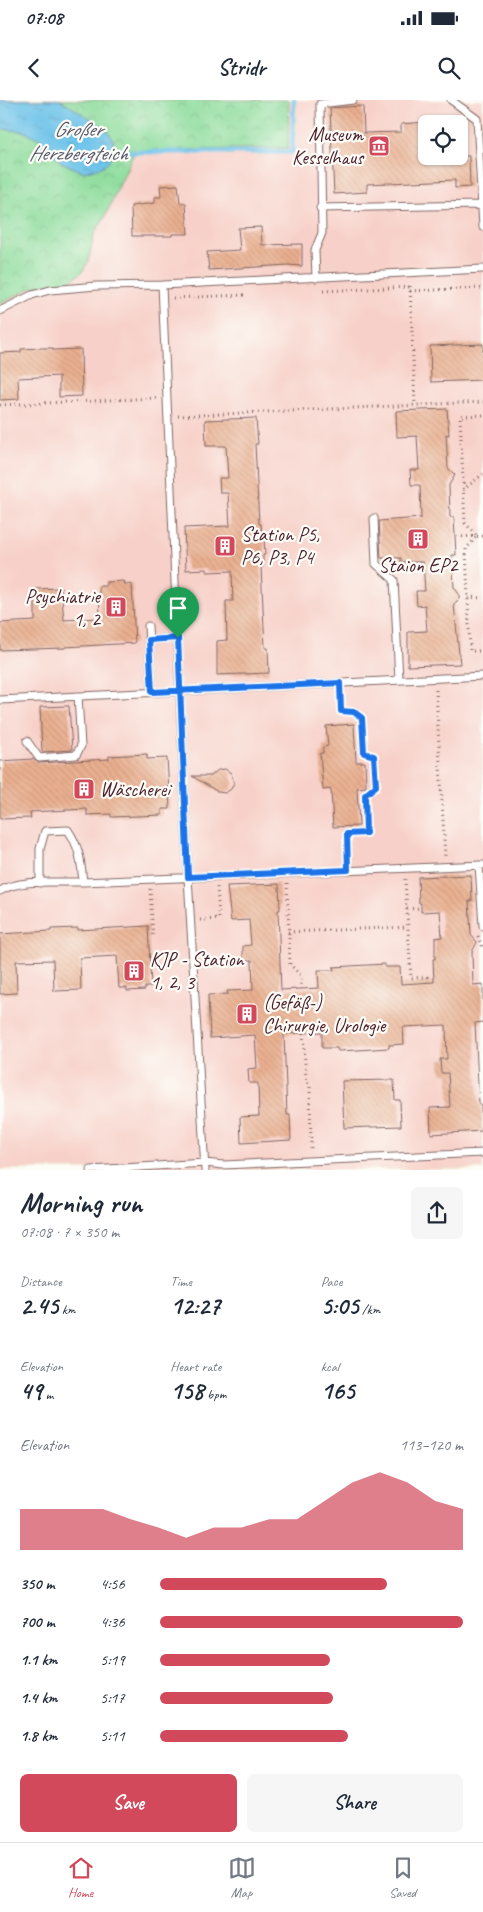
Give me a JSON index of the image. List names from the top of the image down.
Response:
{
  "water": ["Großer Herzbergteich"],
  "places": {
    "museum": ["Museum Kesselhaus"],
    "building": [
      "Staion EP2",
      "Station P5, P6, P3, P4",
      "Psychiatrie 1, 2",
      "Wäscherei",
      "KJP - Station 1, 2, 3",
      "(Gefäß-) Chirurgie, Urologie"
    ]
  },
  "page": {
    "status": "07:08",
    "header": "Stridr",
    "heading": ["Morning run", "07:08 · 7 × 350 m"],
    "stats": [
      ["Distance", "2.45 km"],
      ["Time", "12:27"],
      ["Pace", "5:05 /km"],
      ["Elevation", "49 m"],
      ["Heart rate", "158 bpm"],
      ["kcal", "165"]
    ],
    "chart": ["Elevation", "113–120 m"],
    "list": [
      {
        "name": "350 m",
        "note": "4:56"
      },
      {
        "name": "700 m",
        "note": "4:36"
      },
      {
        "name": "1.1 km",
        "note": "5:19"
      },
      {
        "name": "1.4 km",
        "note": "5:17"
      },
      {
        "name": "1.8 km",
        "note": "5:11"
      }
    ],
    "buttons": ["Save", "Share"],
    "tabs": ["Home", "Map", "Saved"]
  }
}
